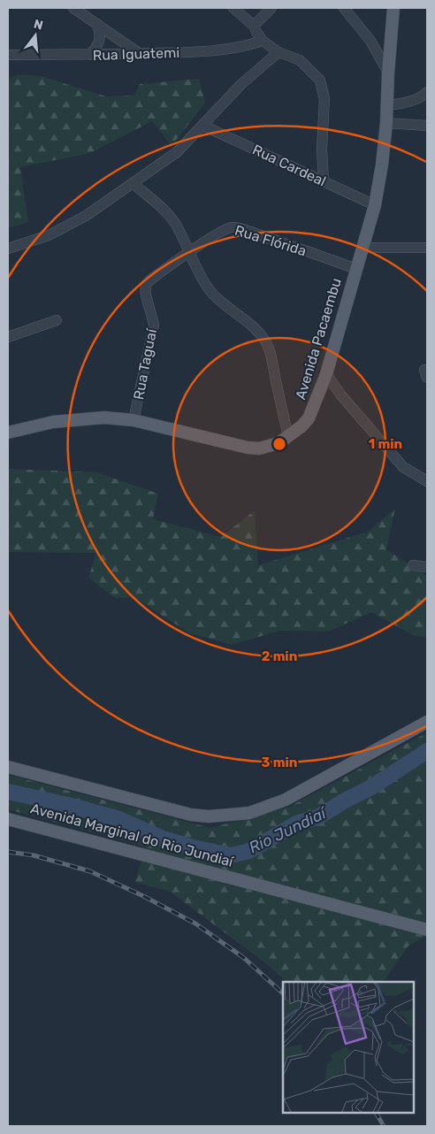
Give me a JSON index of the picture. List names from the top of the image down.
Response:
{
  "streets": {
    "main road": ["Avenida Pacaembu", "Avenida Marginal do Rio Jundiaí"],
    "street": [
      "Rua Iguatemi",
      "Rua Cardeal",
      "Rua Flórida",
      "Rua Taguaí"
    ]
  },
  "crossings": [
    ["Rua Cardeal", "Avenida Pacaembu"],
    ["Rua Flórida", "Avenida Pacaembu"],
    ["Rua Flórida", "Rua Taguaí"],
    ["Avenida Pacaembu", "Rua Taguaí"]
  ],
  "water": ["Rio Jundiaí"],
  "north": "top",
  "rings": ["1 min", "2 min", "3 min"]
}
